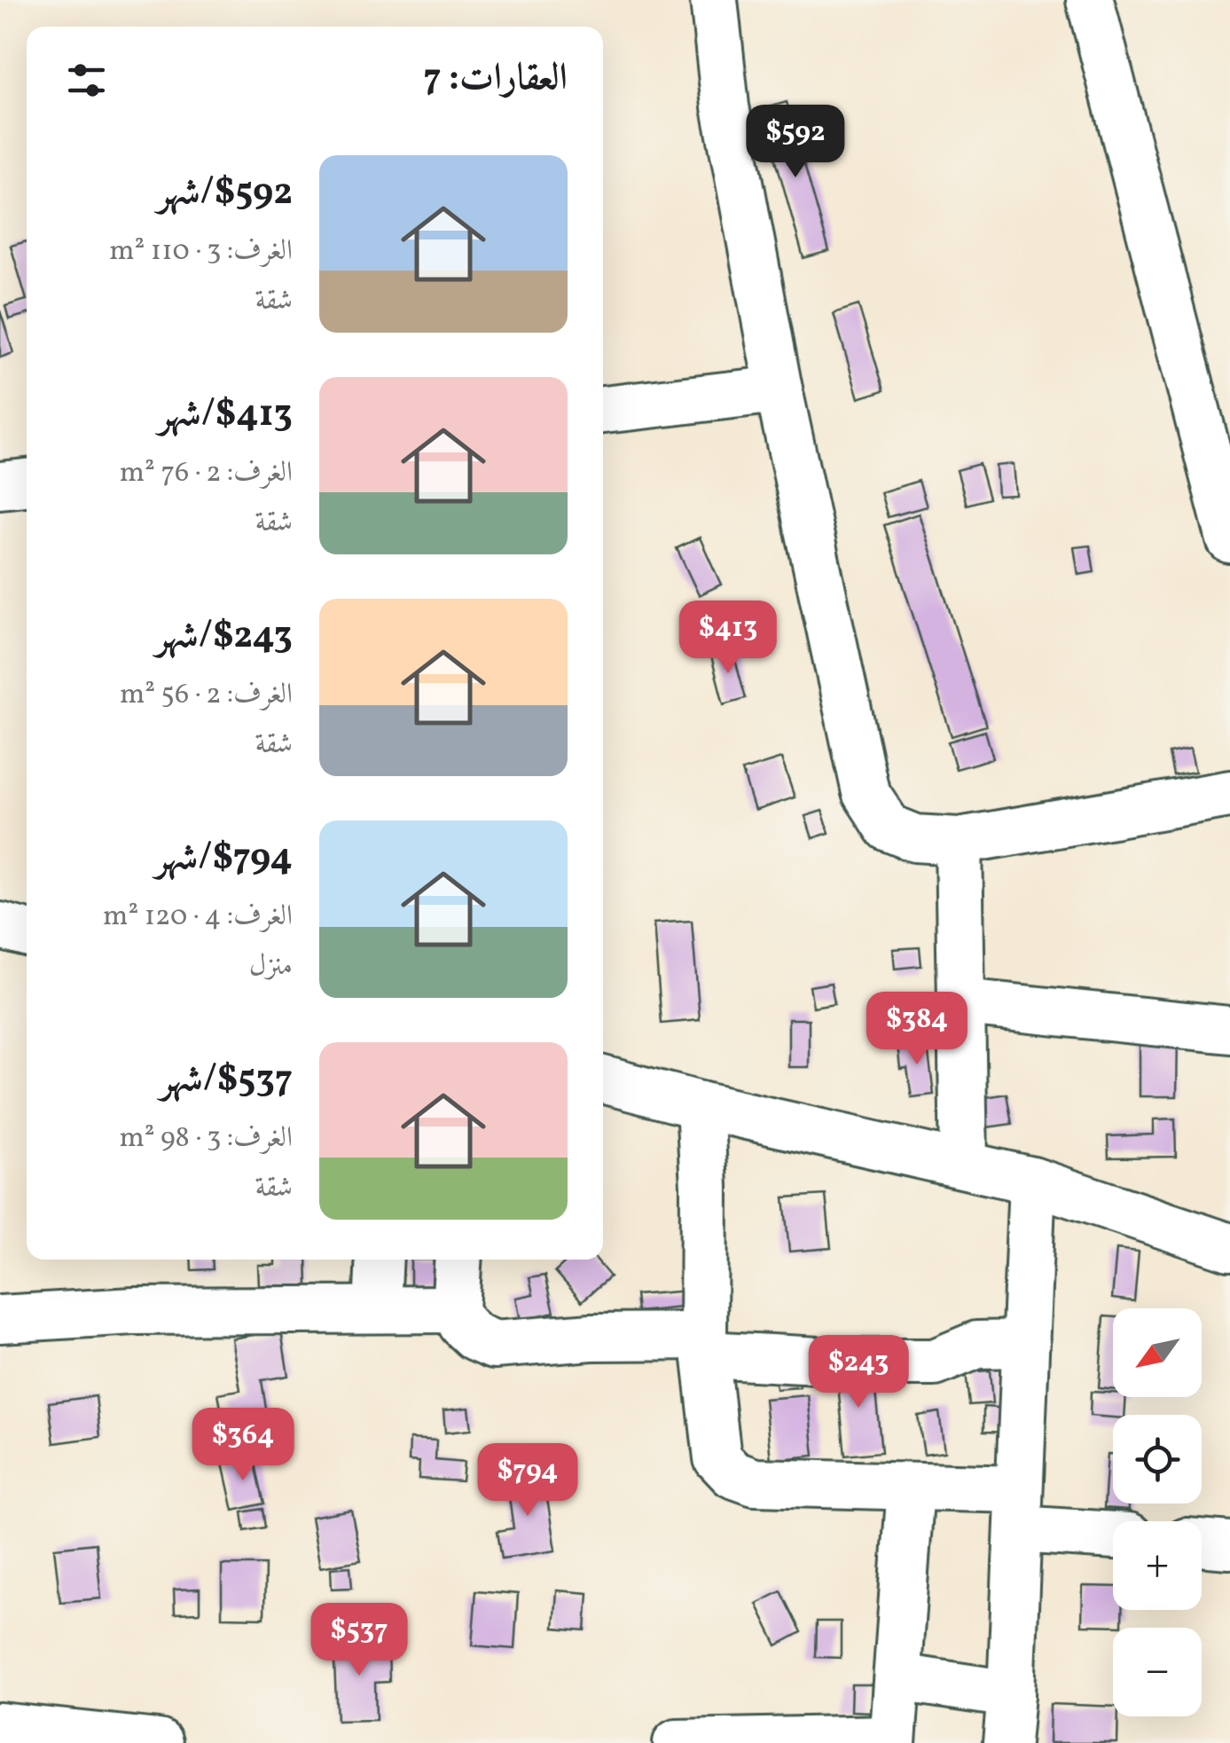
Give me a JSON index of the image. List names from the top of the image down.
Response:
{
  "north": "bottom left",
  "page": {
    "heading": "العقارات: 7",
    "price": [
      "$592",
      "$413",
      "$384",
      "$243",
      "$364",
      "$794",
      "$537"
    ],
    "list": [
      {
        "name": "$592/شهر",
        "note": "الغرف: 3 · 110 m² · شقة"
      },
      {
        "name": "$413/شهر",
        "note": "الغرف: 2 · 76 m² · شقة"
      },
      {
        "name": "$243/شهر",
        "note": "الغرف: 2 · 56 m² · شقة"
      },
      {
        "name": "$794/شهر",
        "note": "الغرف: 4 · 120 m² · منزل"
      },
      {
        "name": "$537/شهر",
        "note": "الغرف: 3 · 98 m² · شقة"
      }
    ],
    "map_buttons": ["+", "−"]
  }
}
